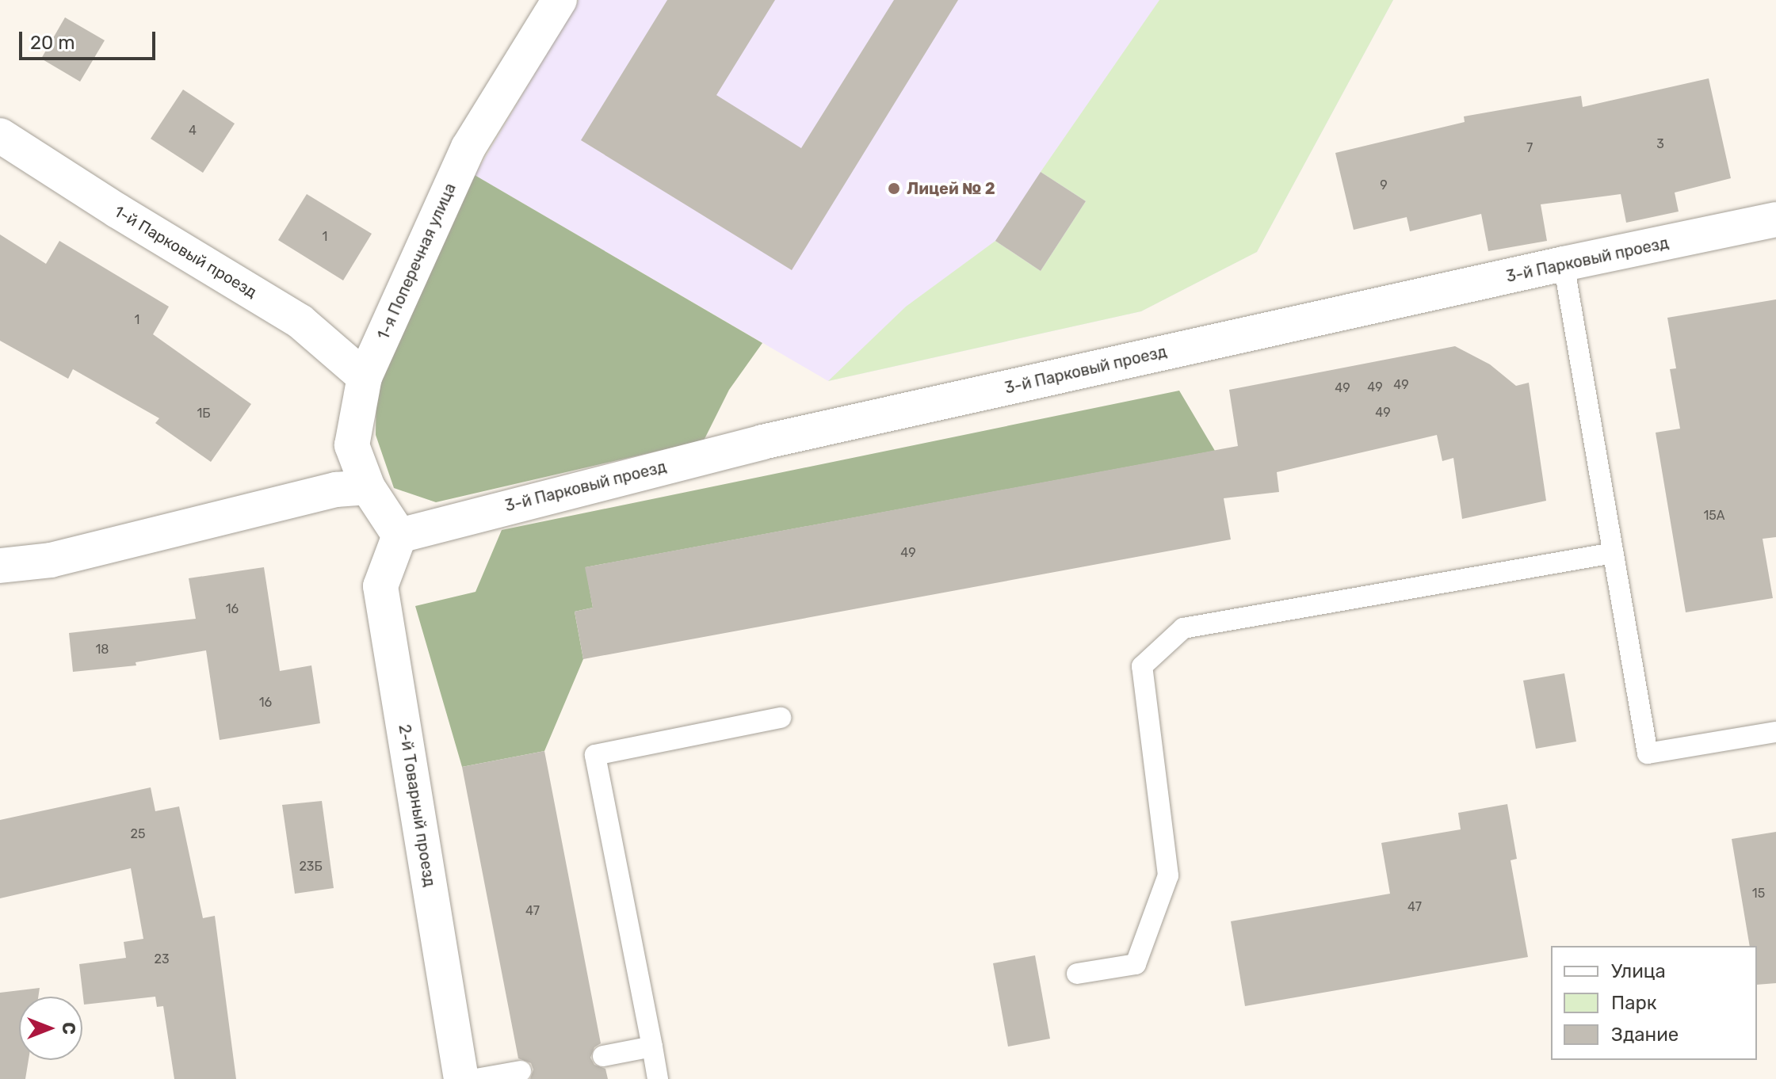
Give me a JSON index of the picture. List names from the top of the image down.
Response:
{
  "streets": {
    "street": [
      "1-й Парковый проезд",
      "3-й Парковый проезд",
      "1-я Поперечная улица",
      "2-й Товарный проезд"
    ]
  },
  "crossings": [
    ["1-й Парковый проезд", "1-я Поперечная улица"],
    ["3-й Парковый проезд", "1-я Поперечная улица"],
    ["3-й Парковый проезд", "2-й Товарный проезд"],
    ["1-я Поперечная улица", "2-й Товарный проезд"]
  ],
  "places": ["Лицей № 2"],
  "house_numbers": [
    "4",
    "3",
    "7",
    "9",
    "1",
    "1",
    "49",
    "49",
    "49",
    "49",
    "1Б",
    "15А",
    "49",
    "16",
    "18",
    "16",
    "25",
    "23Б",
    "15",
    "47",
    "47",
    "23"
  ],
  "legend": ["Улица", "Парк", "Здание"],
  "scale_bar": "20 m",
  "north": "right"
}
